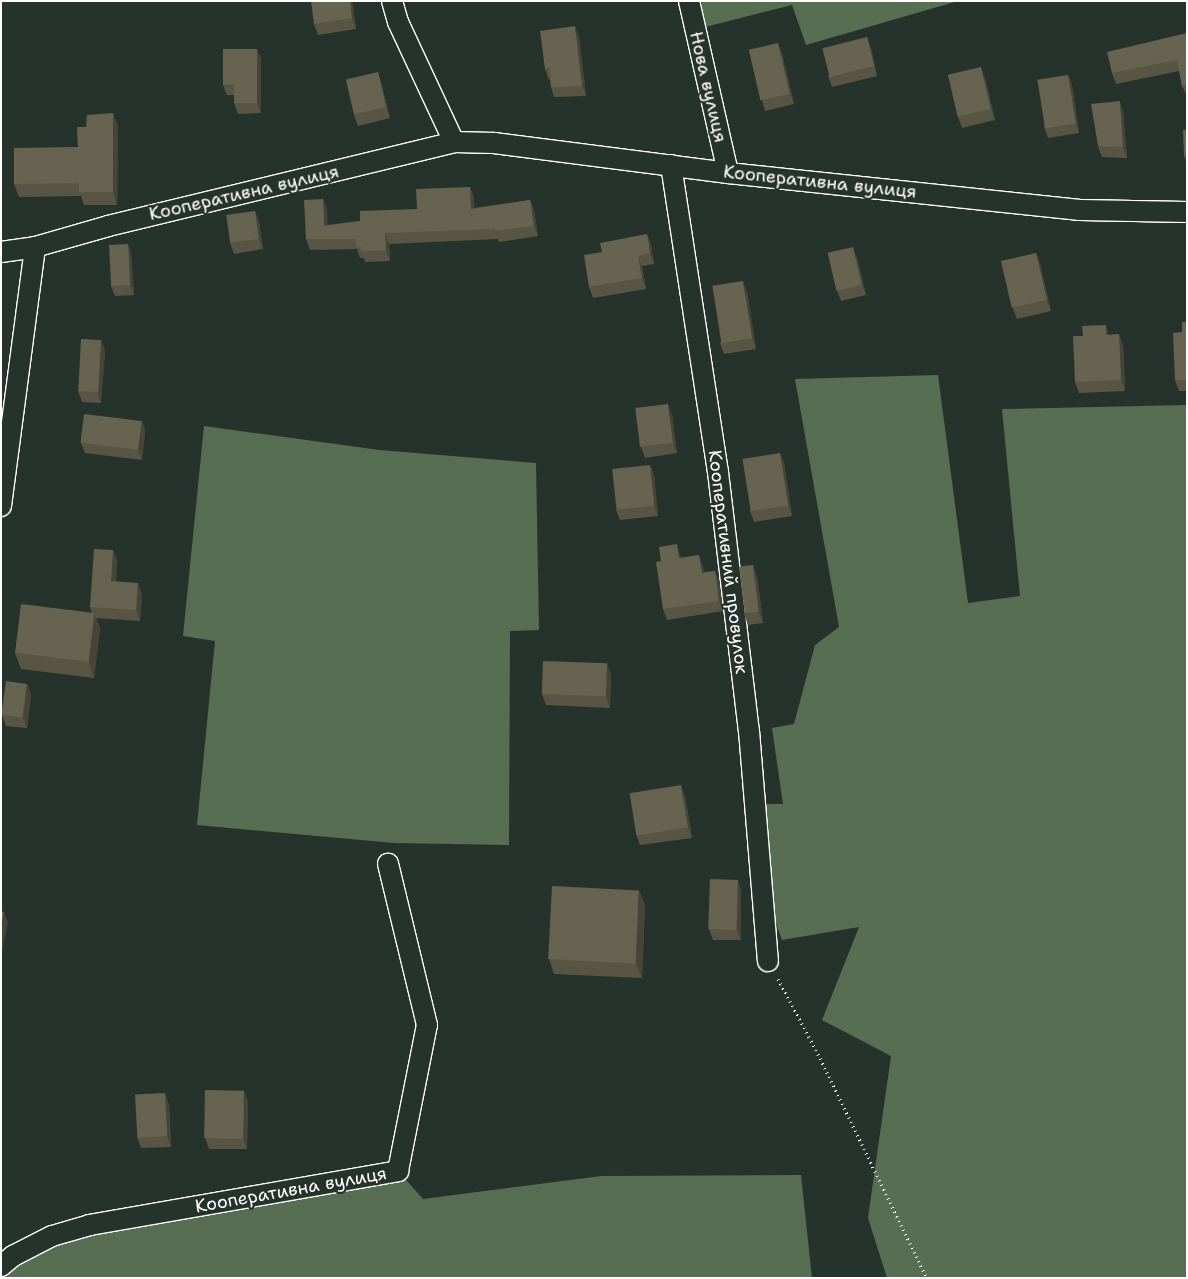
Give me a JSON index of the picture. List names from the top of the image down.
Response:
{
  "streets": {
    "street": ["Нова вулиця", "Кооперативна вулиця", "Кооперативний провулок"]
  },
  "crossings": [
    ["Нова вулиця", "Кооперативна вулиця"],
    ["Кооперативна вулиця", "Кооперативний провулок"]
  ]
}
